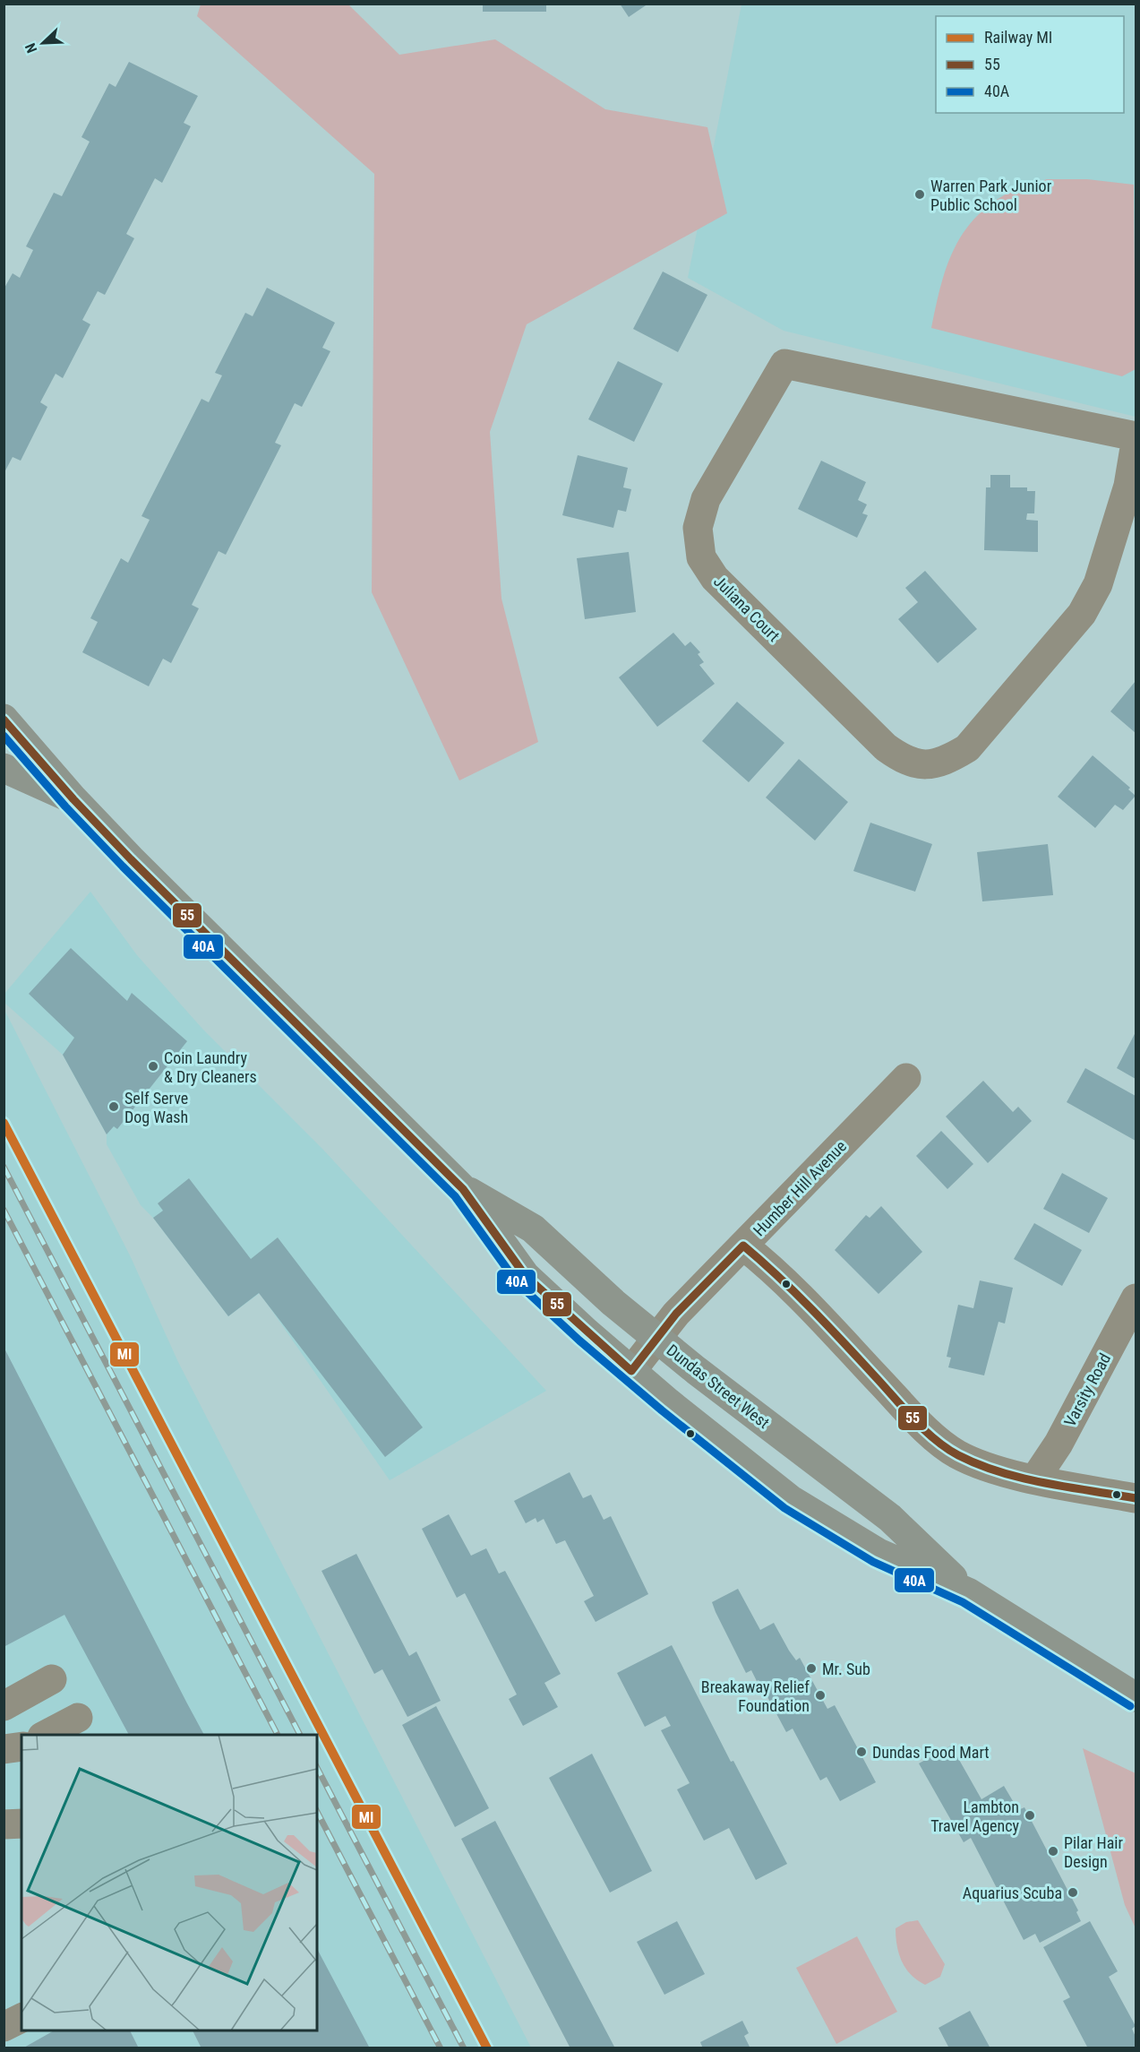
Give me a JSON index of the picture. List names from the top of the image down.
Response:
{
  "streets": {
    "main road": ["Dundas Street West"],
    "street": ["Juliana Court", "Humber Hill Avenue", "Varsity Road"]
  },
  "crossings": [
    ["Humber Hill Avenue", "Dundas Street West"]
  ],
  "places": [
    "Warren Park Junior Public School",
    "Coin Laundry & Dry Cleaners",
    "Self Serve Dog Wash",
    "Mr. Sub",
    "Breakaway Relief Foundation",
    "Dundas Food Mart",
    "Lambton Travel Agency",
    "Pilar Hair Design",
    "Aquarius Scuba"
  ],
  "lines": ["transit line 55", "transit line 40A", "rail line MI"],
  "legend": ["Railway MI", "55", "40A"],
  "north": "bottom left"
}
